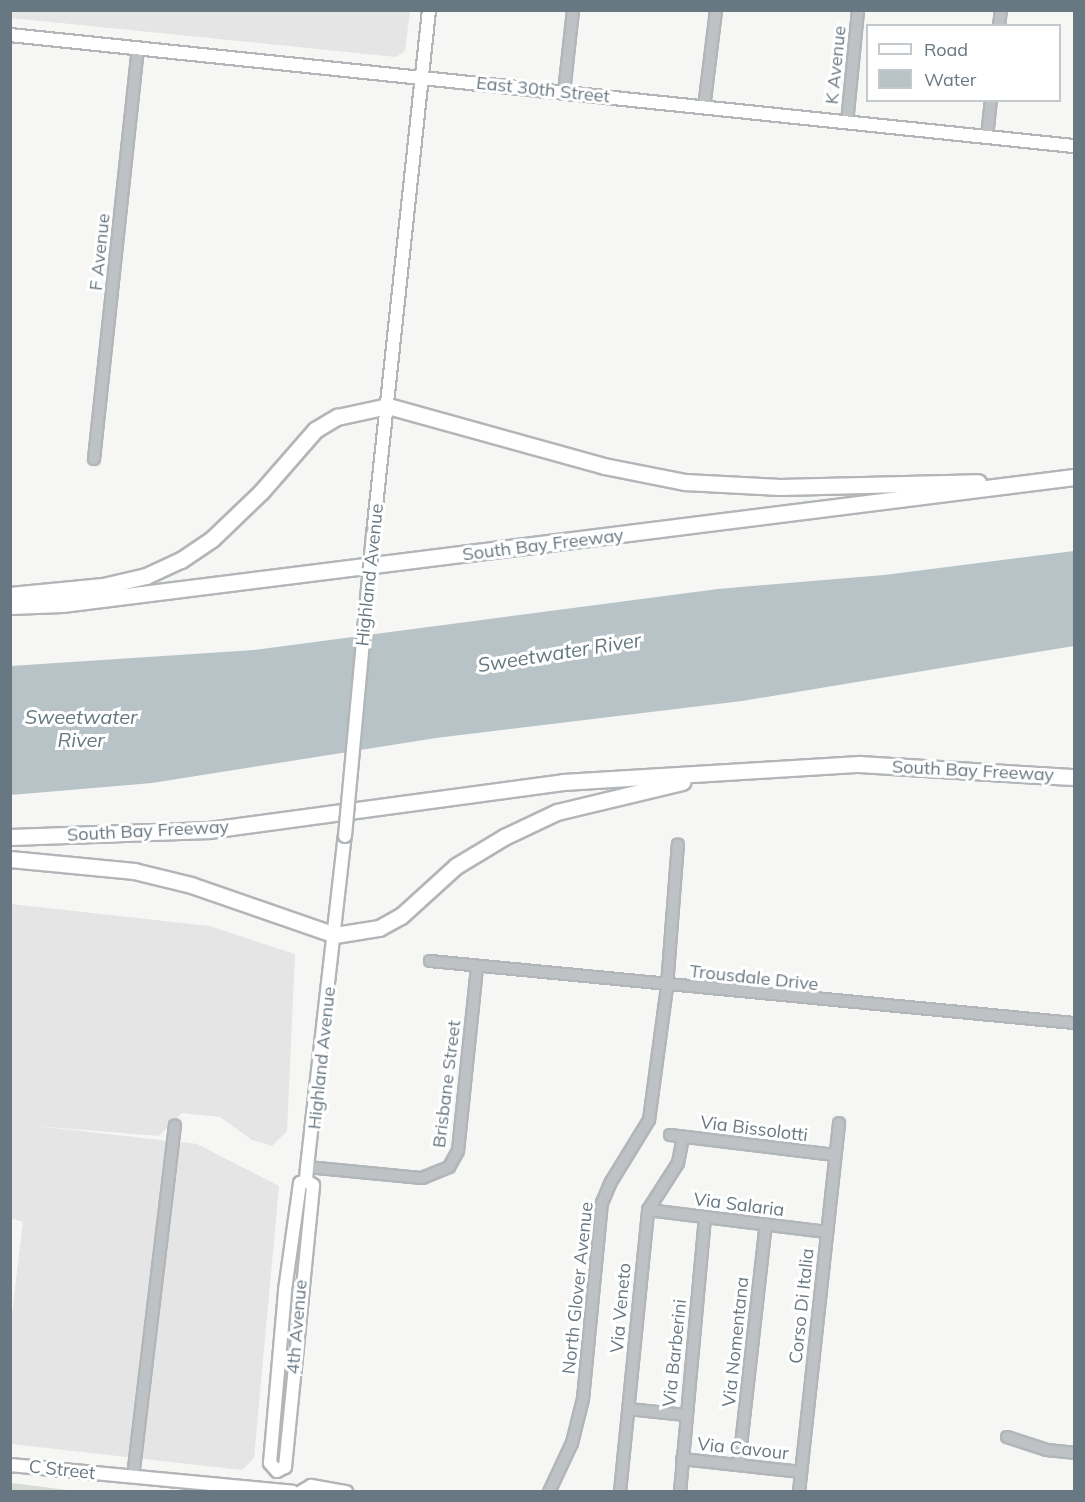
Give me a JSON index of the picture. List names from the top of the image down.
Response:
{
  "streets": {
    "highway": ["South Bay Freeway"],
    "main road": [
      "East 30th Street",
      "Highland Avenue",
      "4th Avenue",
      "C Street"
    ],
    "street": [
      "K Avenue",
      "F Avenue",
      "Trousdale Drive",
      "Brisbane Street",
      "Via Bissolotti",
      "Via Salaria",
      "North Glover Avenue",
      "Corso Di Italia",
      "Via Veneto",
      "Via Nomentana",
      "Via Barberini",
      "Via Cavour"
    ]
  },
  "crossings": [
    ["K Avenue", "East 30th Street"],
    ["East 30th Street", "F Avenue"],
    ["East 30th Street", "Highland Avenue"],
    ["Highland Avenue", "4th Avenue"],
    ["Trousdale Drive", "Brisbane Street"],
    ["Trousdale Drive", "North Glover Avenue"],
    ["Brisbane Street", "4th Avenue"],
    ["Via Bissolotti", "Corso Di Italia"],
    ["Via Bissolotti", "Via Veneto"],
    ["Via Salaria", "Corso Di Italia"],
    ["Via Salaria", "Via Veneto"],
    ["Via Salaria", "Via Nomentana"],
    ["Via Salaria", "Via Barberini"],
    ["Corso Di Italia", "Via Cavour"],
    ["4th Avenue", "C Street"],
    ["Via Nomentana", "Via Cavour"],
    ["Via Barberini", "Via Cavour"]
  ],
  "water": ["Sweetwater River"],
  "legend": ["Road", "Water"]
}
